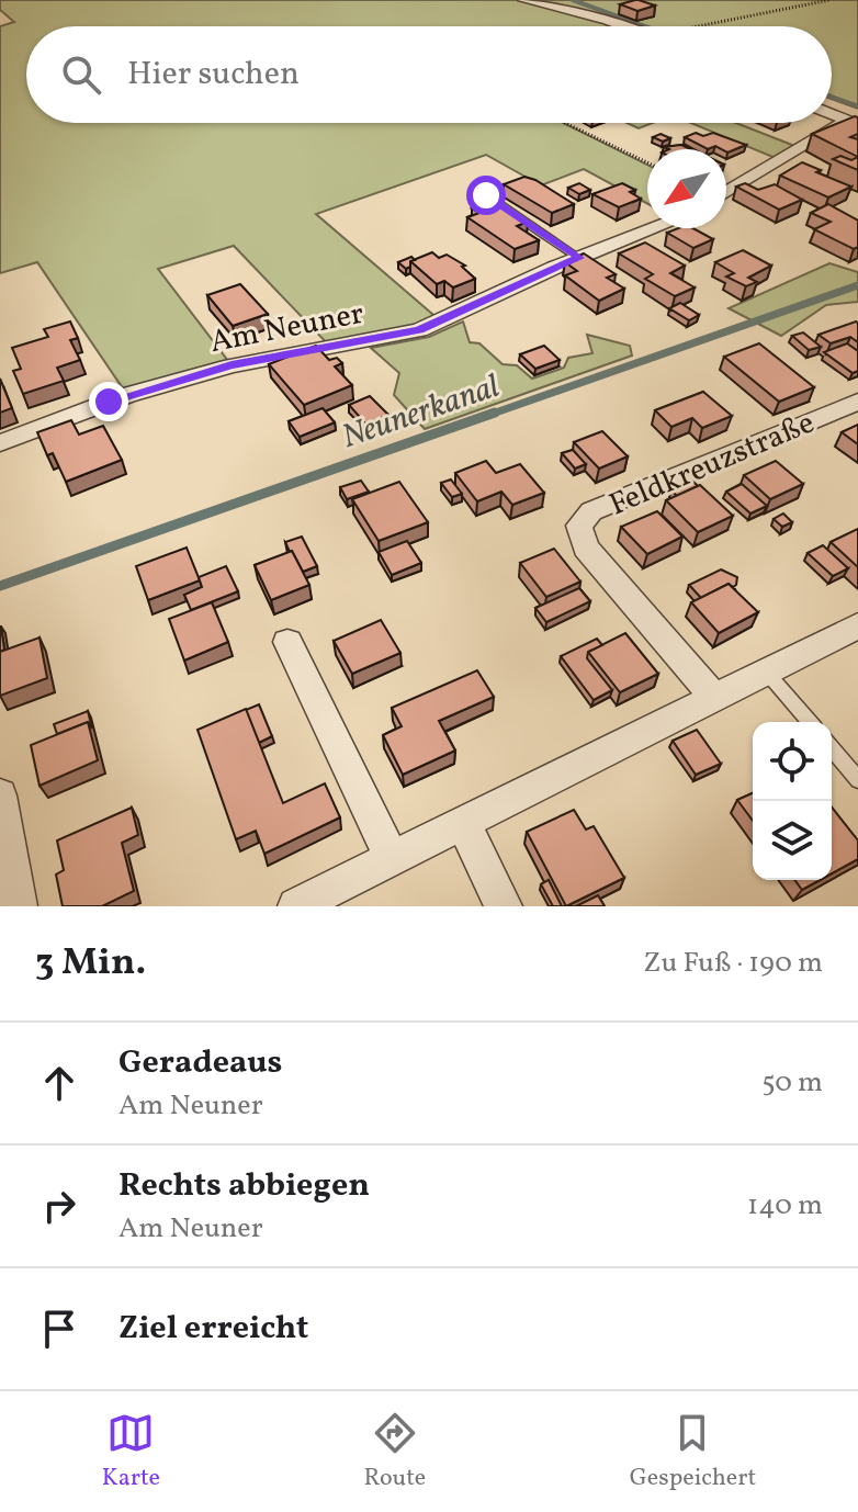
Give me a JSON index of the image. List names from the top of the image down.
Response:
{
  "streets": {
    "street": ["Am Neuner", "Feldkreuzstraße"]
  },
  "water": ["Neunerkanal"],
  "north": "bottom left",
  "page": {
    "search": "Hier suchen",
    "heading": ["3 Min.", "Zu Fuß · 190 m"],
    "list": [
      ["Geradeaus", "Am Neuner", "50 m"],
      ["Rechts abbiegen", "Am Neuner", "140 m"],
      "Ziel erreicht"
    ],
    "nav": ["Karte", "Route", "Gespeichert"]
  }
}
